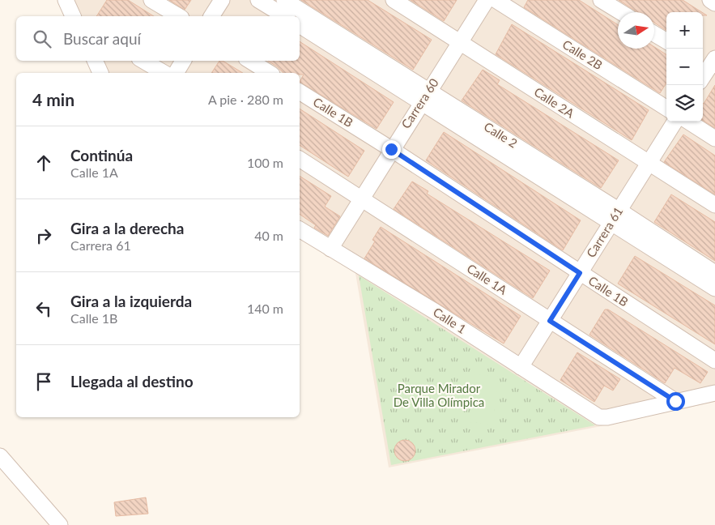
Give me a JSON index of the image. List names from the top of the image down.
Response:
{
  "streets": {
    "street": [
      "Calle 2B",
      "Calle 2A",
      "Carrera 60",
      "Calle 1B",
      "Calle 2",
      "Carrera 61",
      "Calle 1A",
      "Calle 1"
    ]
  },
  "crossings": [
    ["Calle 2A", "Carrera 60"],
    ["Calle 2A", "Carrera 61"],
    ["Carrera 60", "Calle 1B"],
    ["Carrera 60", "Calle 2"],
    ["Carrera 60", "Calle 1A"],
    ["Carrera 60", "Calle 1"],
    ["Calle 1B", "Carrera 61"],
    ["Calle 2", "Carrera 61"],
    ["Carrera 61", "Calle 1A"],
    ["Carrera 61", "Calle 1"],
    ["Calle 1A", "Calle 1"]
  ],
  "parks": ["Parque Mirador De Villa Olímpica"],
  "north": "right",
  "page": {
    "map_buttons": ["+", "−"],
    "search": "Buscar aquí",
    "heading": ["4 min", "A pie · 280 m"],
    "list": [
      ["Continúa", "Calle 1A", "100 m"],
      ["Gira a la derecha", "Carrera 61", "40 m"],
      ["Gira a la izquierda", "Calle 1B", "140 m"],
      "Llegada al destino"
    ]
  }
}
